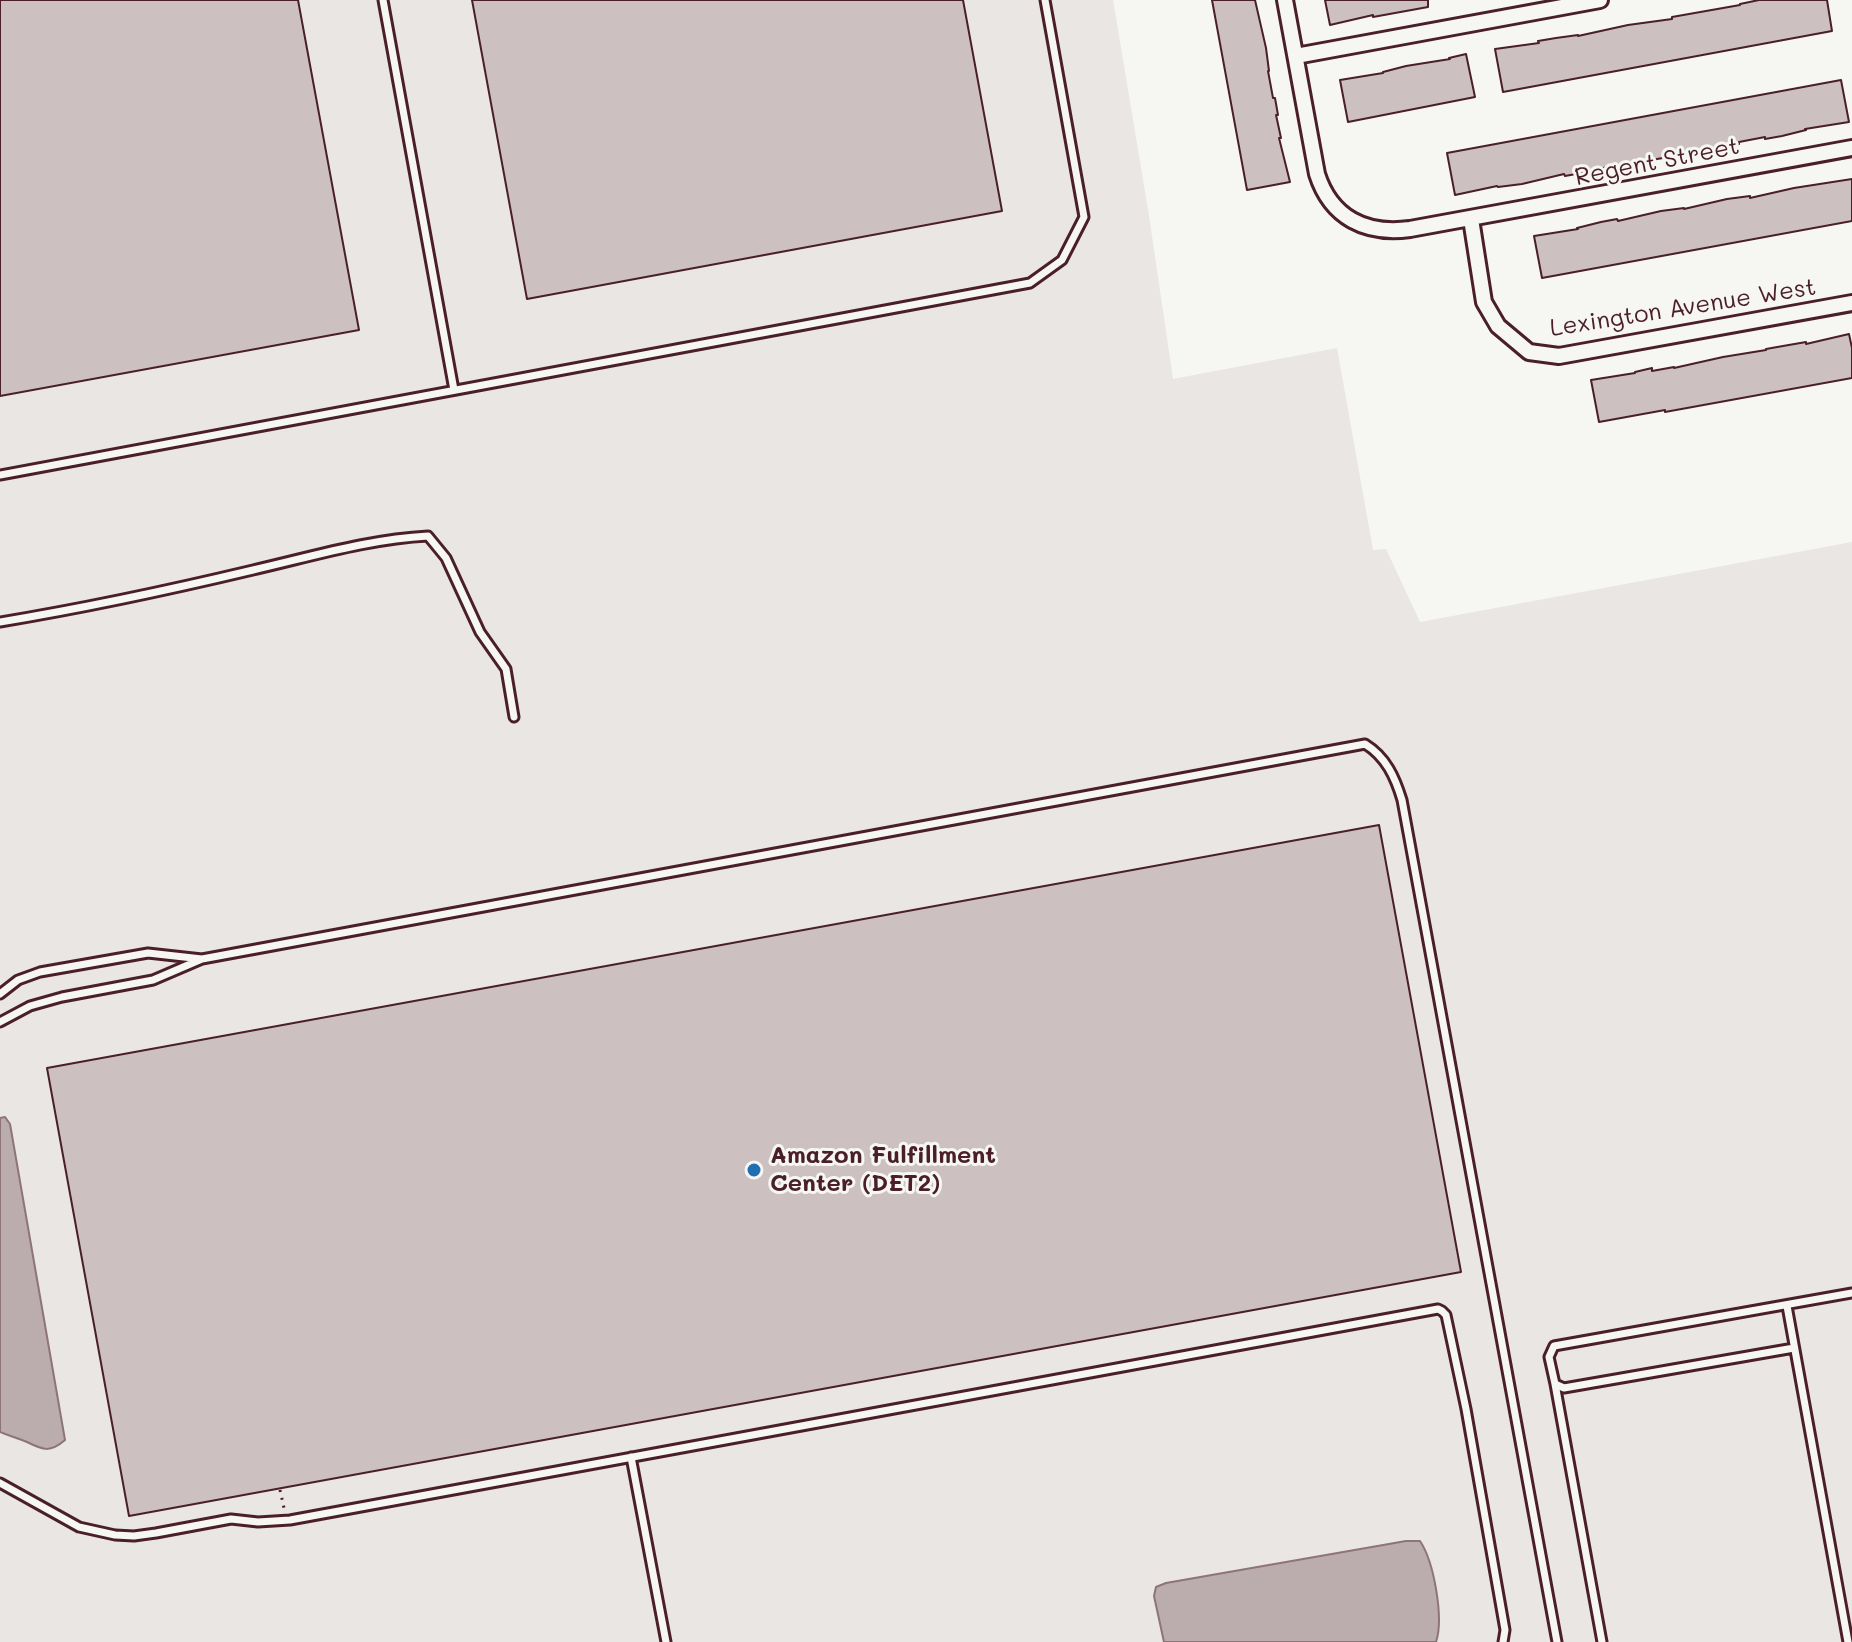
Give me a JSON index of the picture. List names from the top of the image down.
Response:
{
  "streets": {
    "street": ["Regent Street", "Lexington Avenue West"]
  },
  "crossings": [
    ["Regent Street", "Lexington Avenue West"]
  ],
  "places": ["Amazon Fulfillment Center (DET2)"]
}
